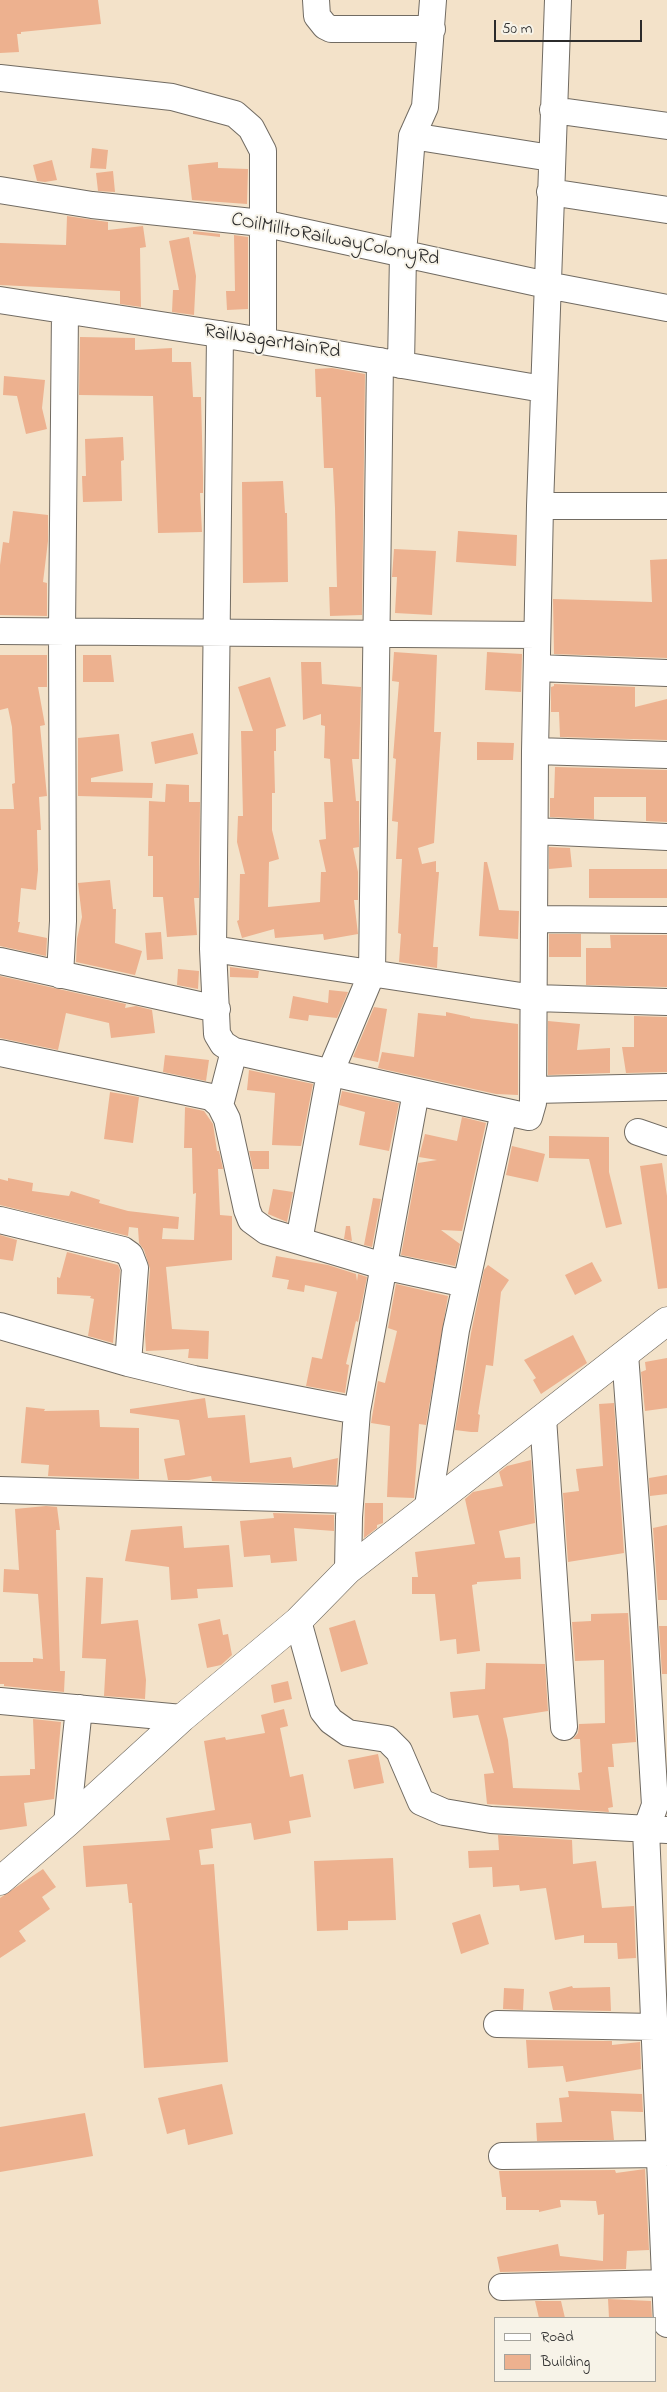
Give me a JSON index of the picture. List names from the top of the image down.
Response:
{
  "streets": {
    "street": ["COilMilltoRailwayColonyRd", "RailNagarMainRd"]
  },
  "legend": ["Road", "Building"],
  "scale_bar": "50 m"
}
